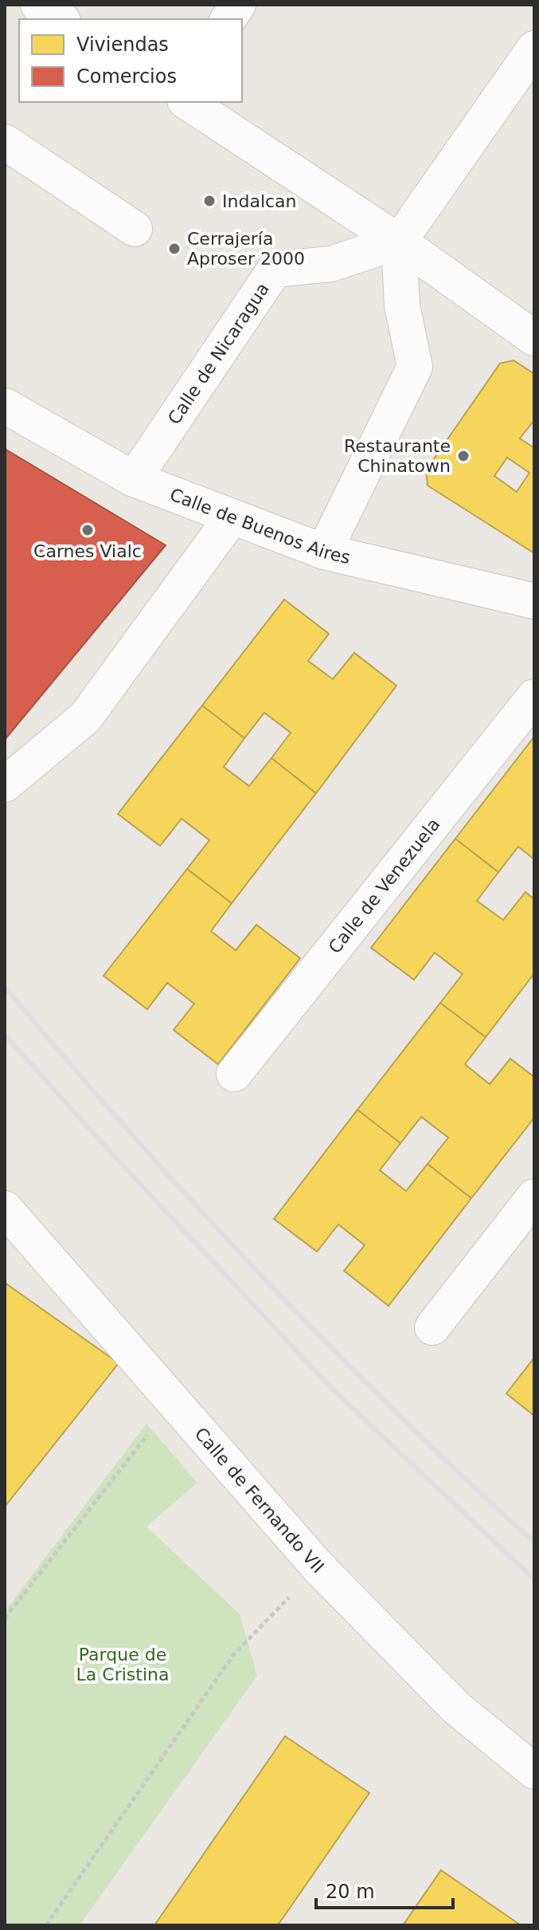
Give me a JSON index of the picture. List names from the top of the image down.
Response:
{
  "streets": {
    "street": [
      "Calle de Nicaragua",
      "Calle de Buenos Aires",
      "Calle de Venezuela",
      "Calle de Fernando VII"
    ]
  },
  "crossings": [
    ["Calle de Nicaragua", "Calle de Buenos Aires"]
  ],
  "parks": ["Parque de La Cristina"],
  "places": [
    "Indalcan",
    "Cerrajería Aproser 2000",
    "Restaurante Chinatown",
    "Carnes Vialc"
  ],
  "legend": ["Viviendas", "Comercios"],
  "scale_bar": "20 m"
}
